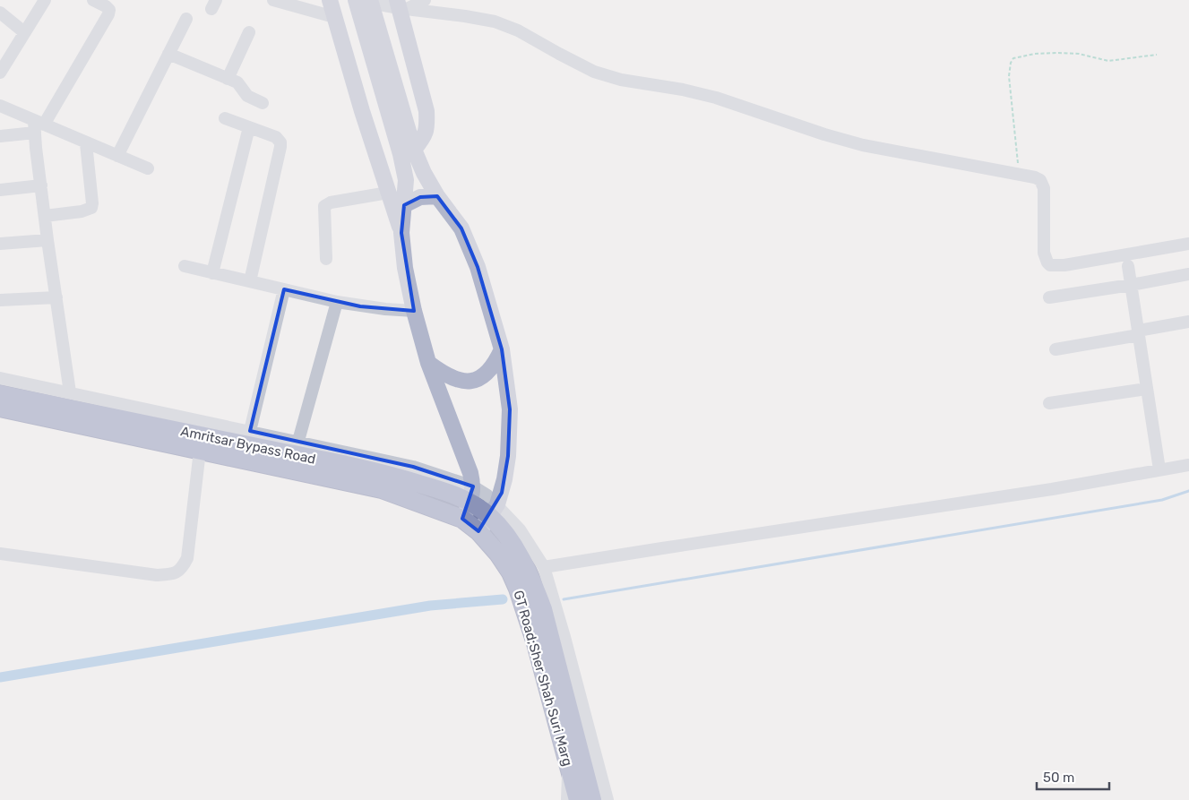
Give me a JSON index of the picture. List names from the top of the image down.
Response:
{
  "streets": {
    "highway": ["Amritsar Bypass Road", "GT Road;Sher Shah Suri Marg"]
  },
  "crossings": [
    ["Amritsar Bypass Road", "GT Road;Sher Shah Suri Marg"]
  ],
  "scale_bar": "50 m"
}
